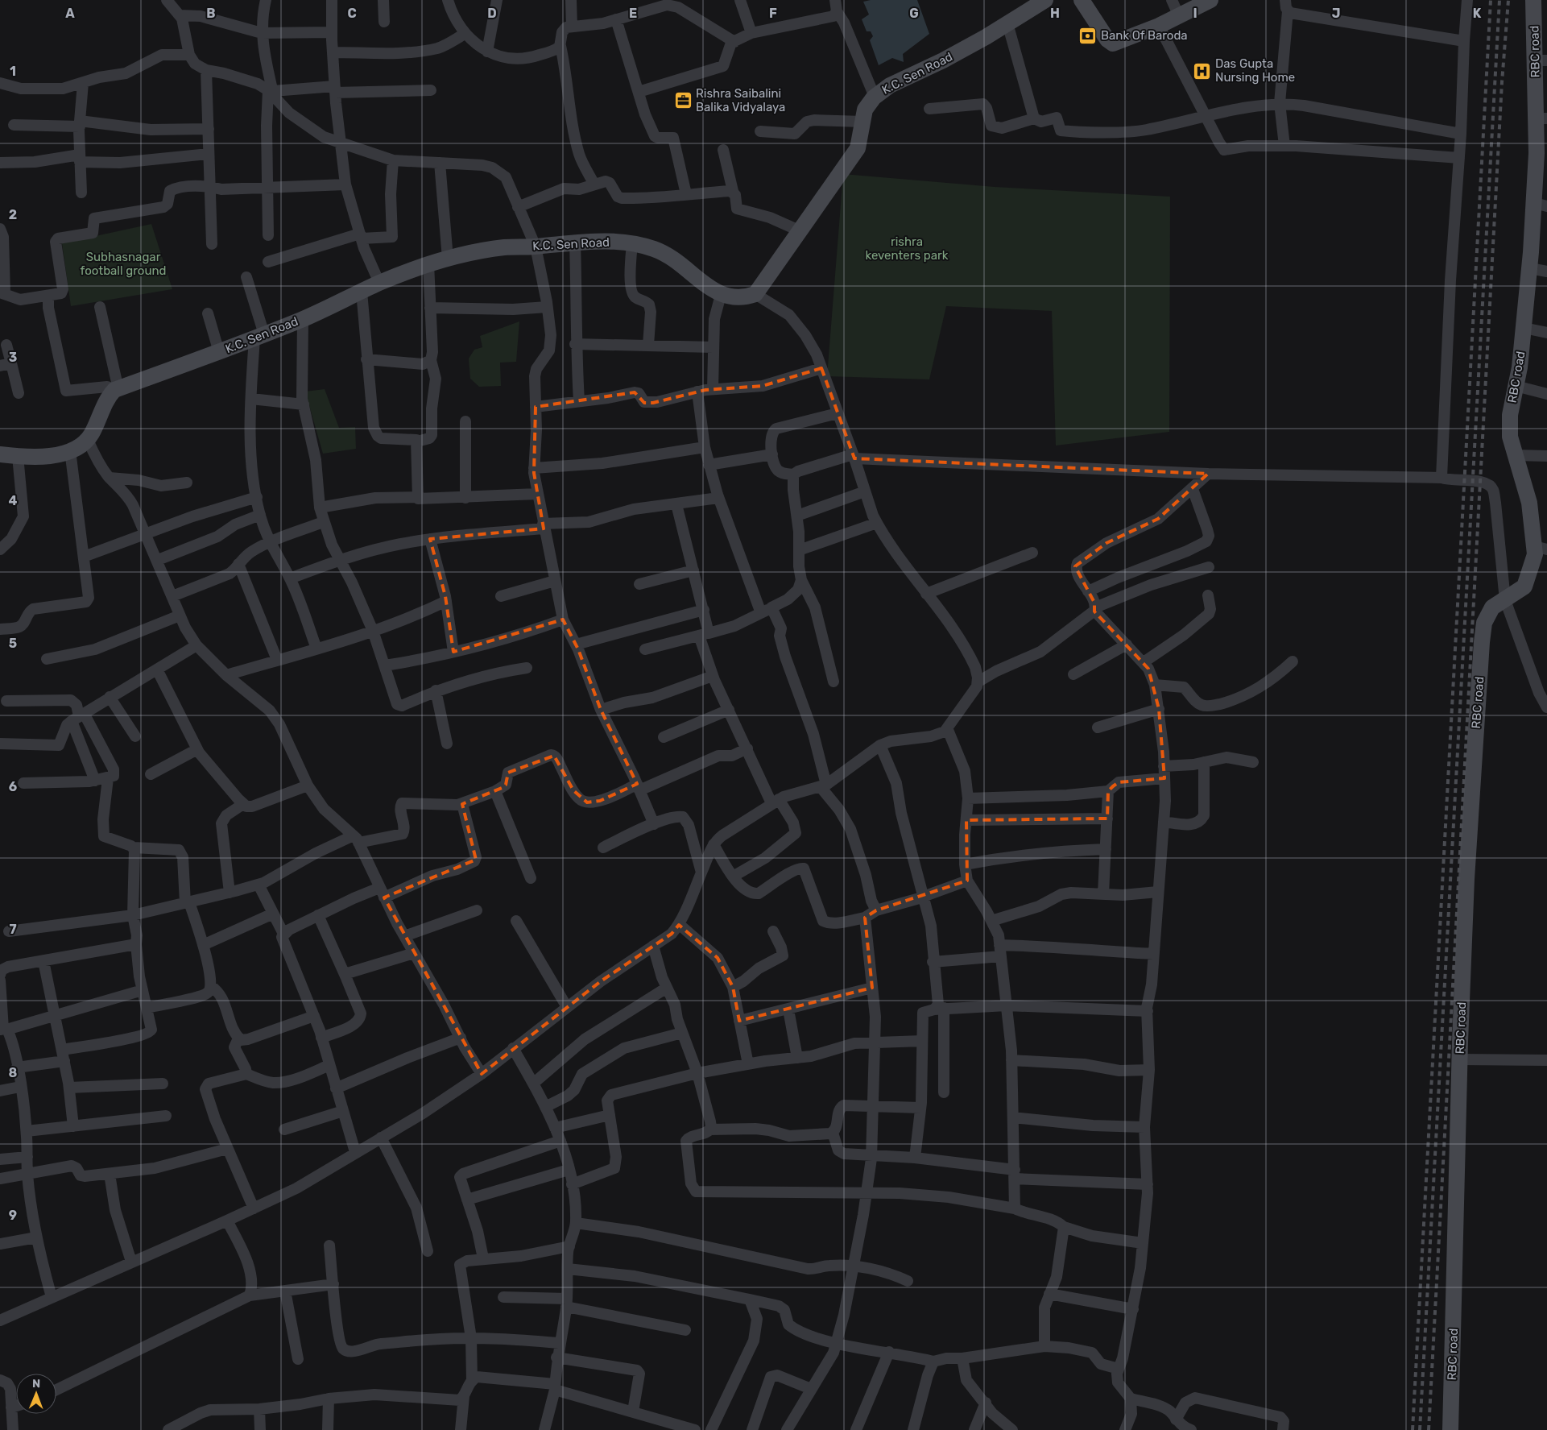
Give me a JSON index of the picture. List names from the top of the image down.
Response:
{
  "streets": {
    "street": ["RBC road", "K.C. Sen Road"]
  },
  "parks": ["rishra keventers park", "Subhasnagar football ground"],
  "places": {
    "bank": ["Bank Of Baroda"],
    "hospital": ["Das Gupta Nursing Home"],
    "office": ["Rishra Saibalini Balika Vidyalaya"]
  },
  "north": "top",
  "grid": {
    "columns": [
      "A",
      "B",
      "C",
      "D",
      "E",
      "F",
      "G",
      "H",
      "I",
      "J",
      "K"
    ],
    "rows": [
      "1",
      "2",
      "3",
      "4",
      "5",
      "6",
      "7",
      "8",
      "9"
    ]
  }
}
